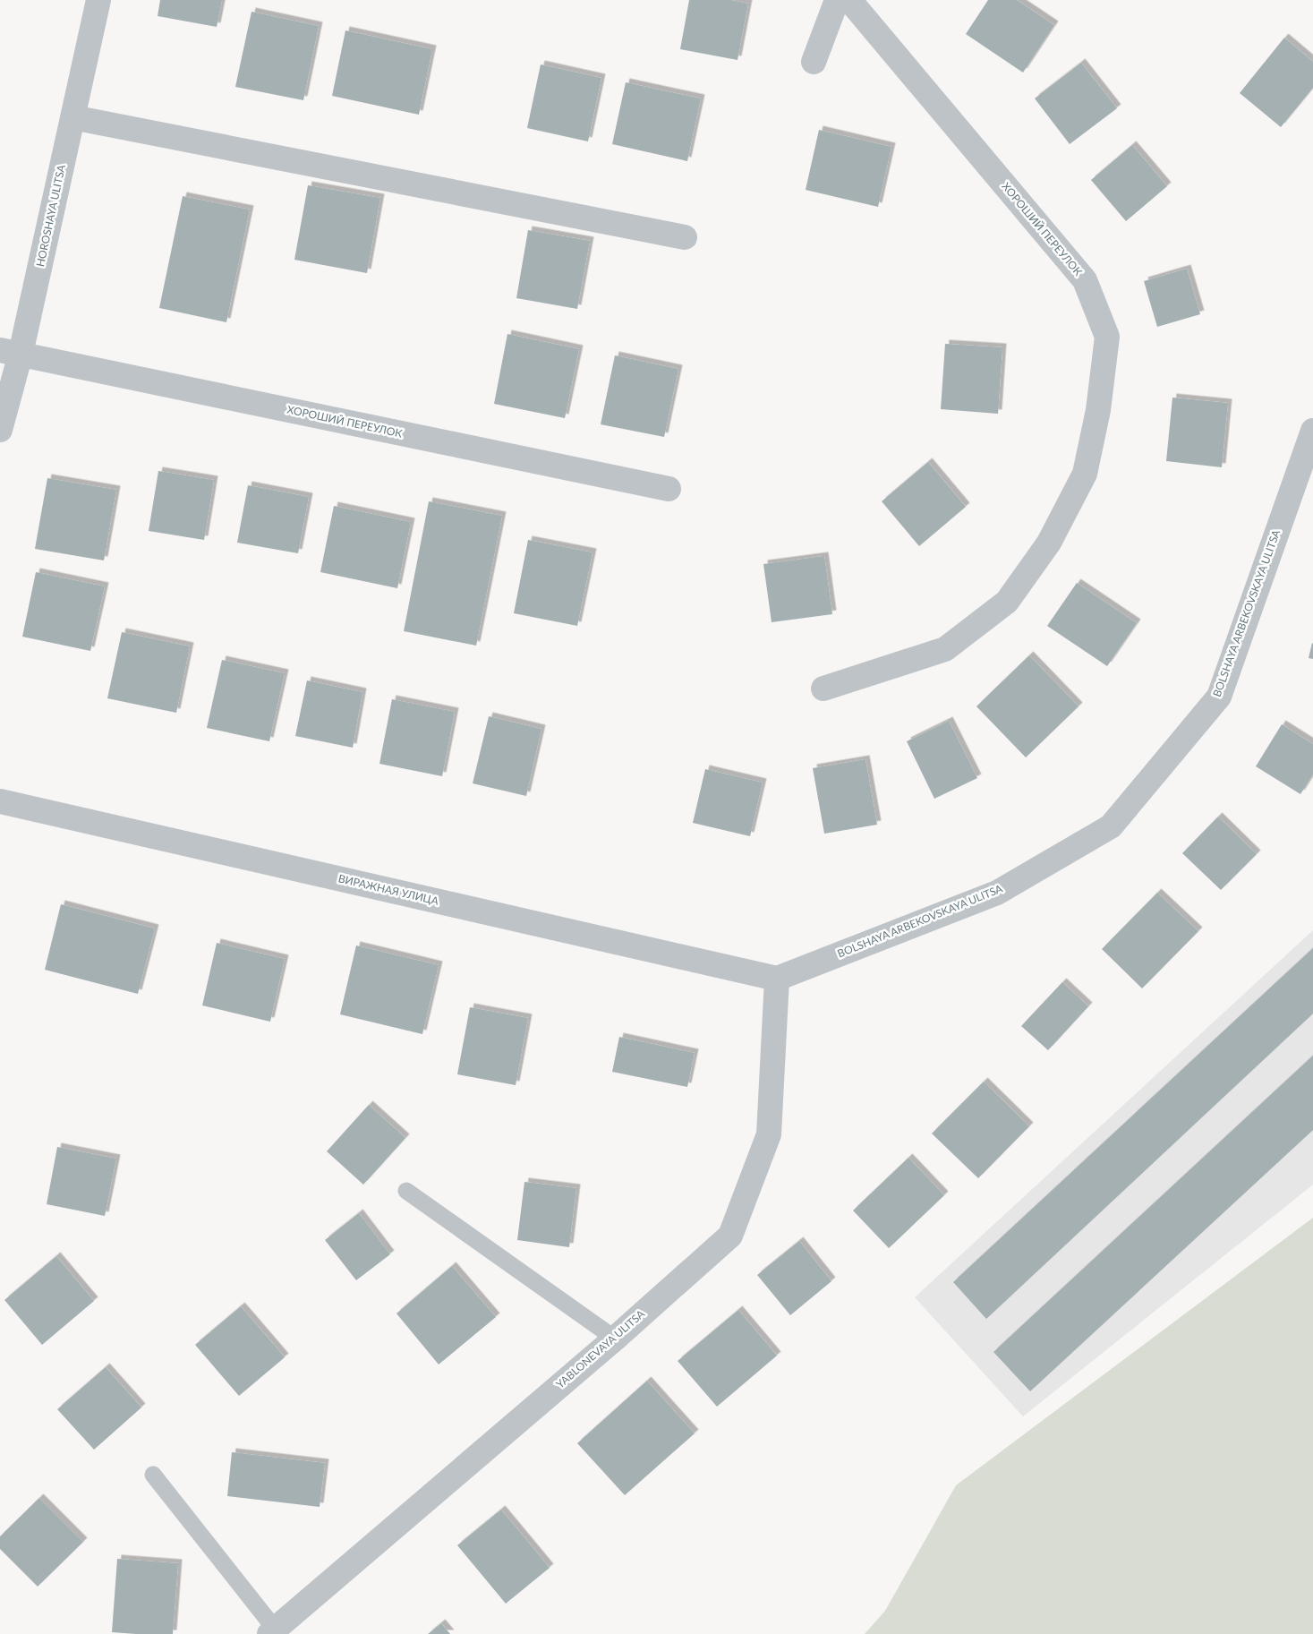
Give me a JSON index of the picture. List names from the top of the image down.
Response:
{
  "streets": {
    "street": [
      "HOROSHAYA ULITSA",
      "ХОРОШИЙ ПЕРЕУЛОК",
      "BOLSHAYA ARBEKOVSKAYA ULITSA",
      "ВИРАЖНАЯ УЛИЦА",
      "YABLONEVAYA ULITSA"
    ]
  },
  "crossings": [
    ["HOROSHAYA ULITSA", "ХОРОШИЙ ПЕРЕУЛОК"],
    ["BOLSHAYA ARBEKOVSKAYA ULITSA", "ВИРАЖНАЯ УЛИЦА"],
    ["BOLSHAYA ARBEKOVSKAYA ULITSA", "YABLONEVAYA ULITSA"],
    ["ВИРАЖНАЯ УЛИЦА", "YABLONEVAYA ULITSA"]
  ]
}
